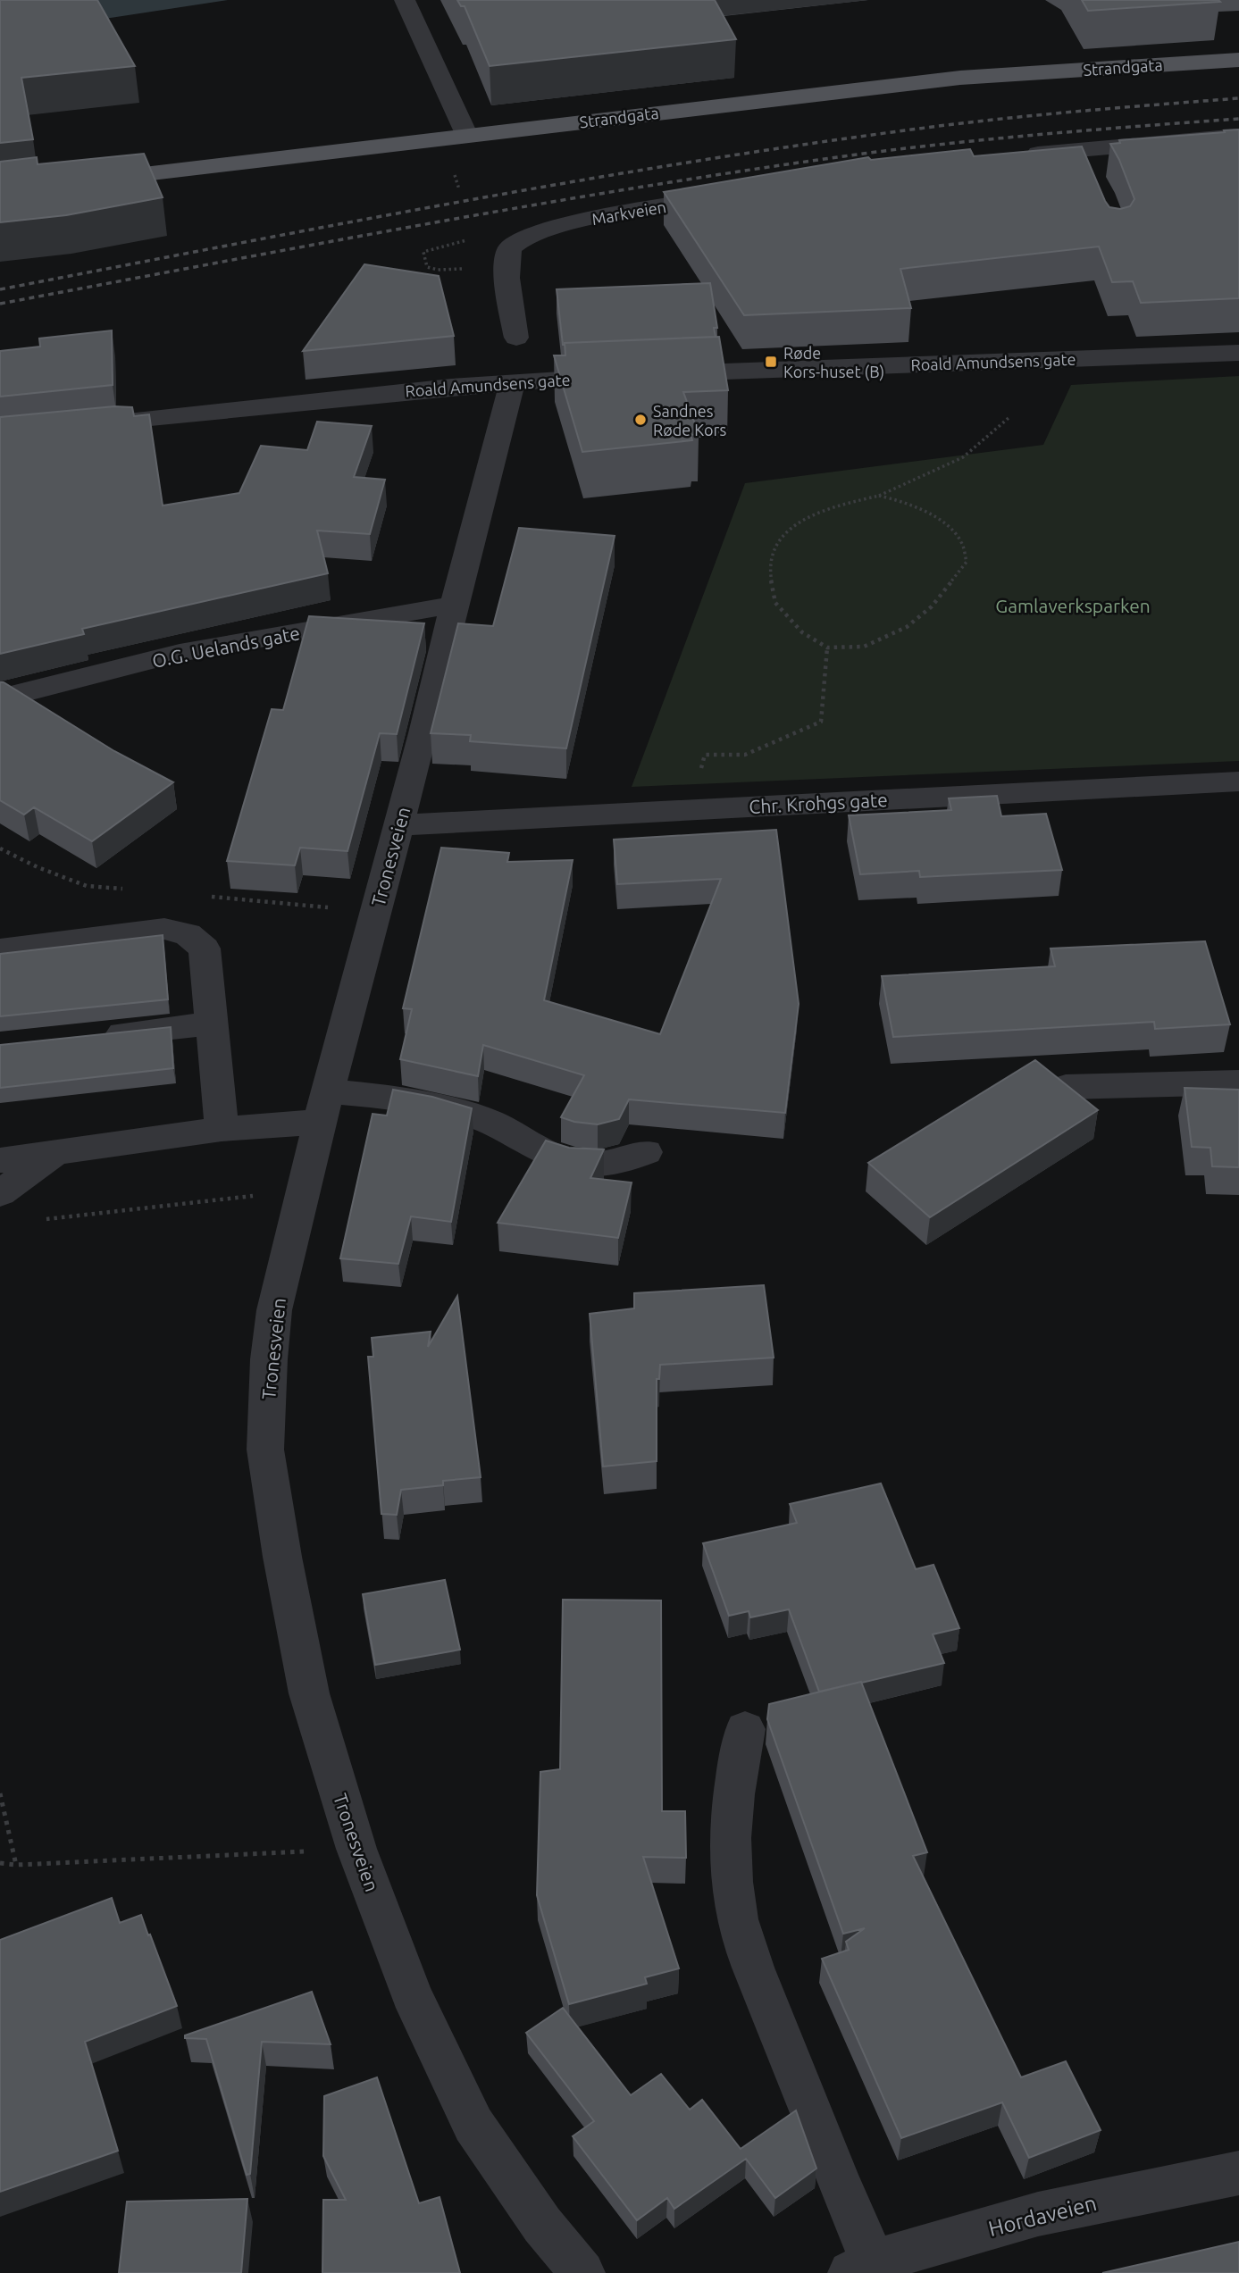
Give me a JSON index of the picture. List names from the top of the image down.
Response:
{
  "streets": {
    "main road": ["Strandgata"],
    "street": [
      "Markveien",
      "Roald Amundsens gate",
      "O.G. Uelands gate",
      "Chr. Krohgs gate",
      "Tronesveien",
      "Hordaveien"
    ]
  },
  "crossings": [
    ["Roald Amundsens gate", "Tronesveien"],
    ["O.G. Uelands gate", "Tronesveien"],
    ["Chr. Krohgs gate", "Tronesveien"]
  ],
  "parks": ["Gamlaverksparken"],
  "places": {
    "transit": ["Røde Kors-huset (B)"],
    "other": ["Sandnes Røde Kors"]
  }
}
